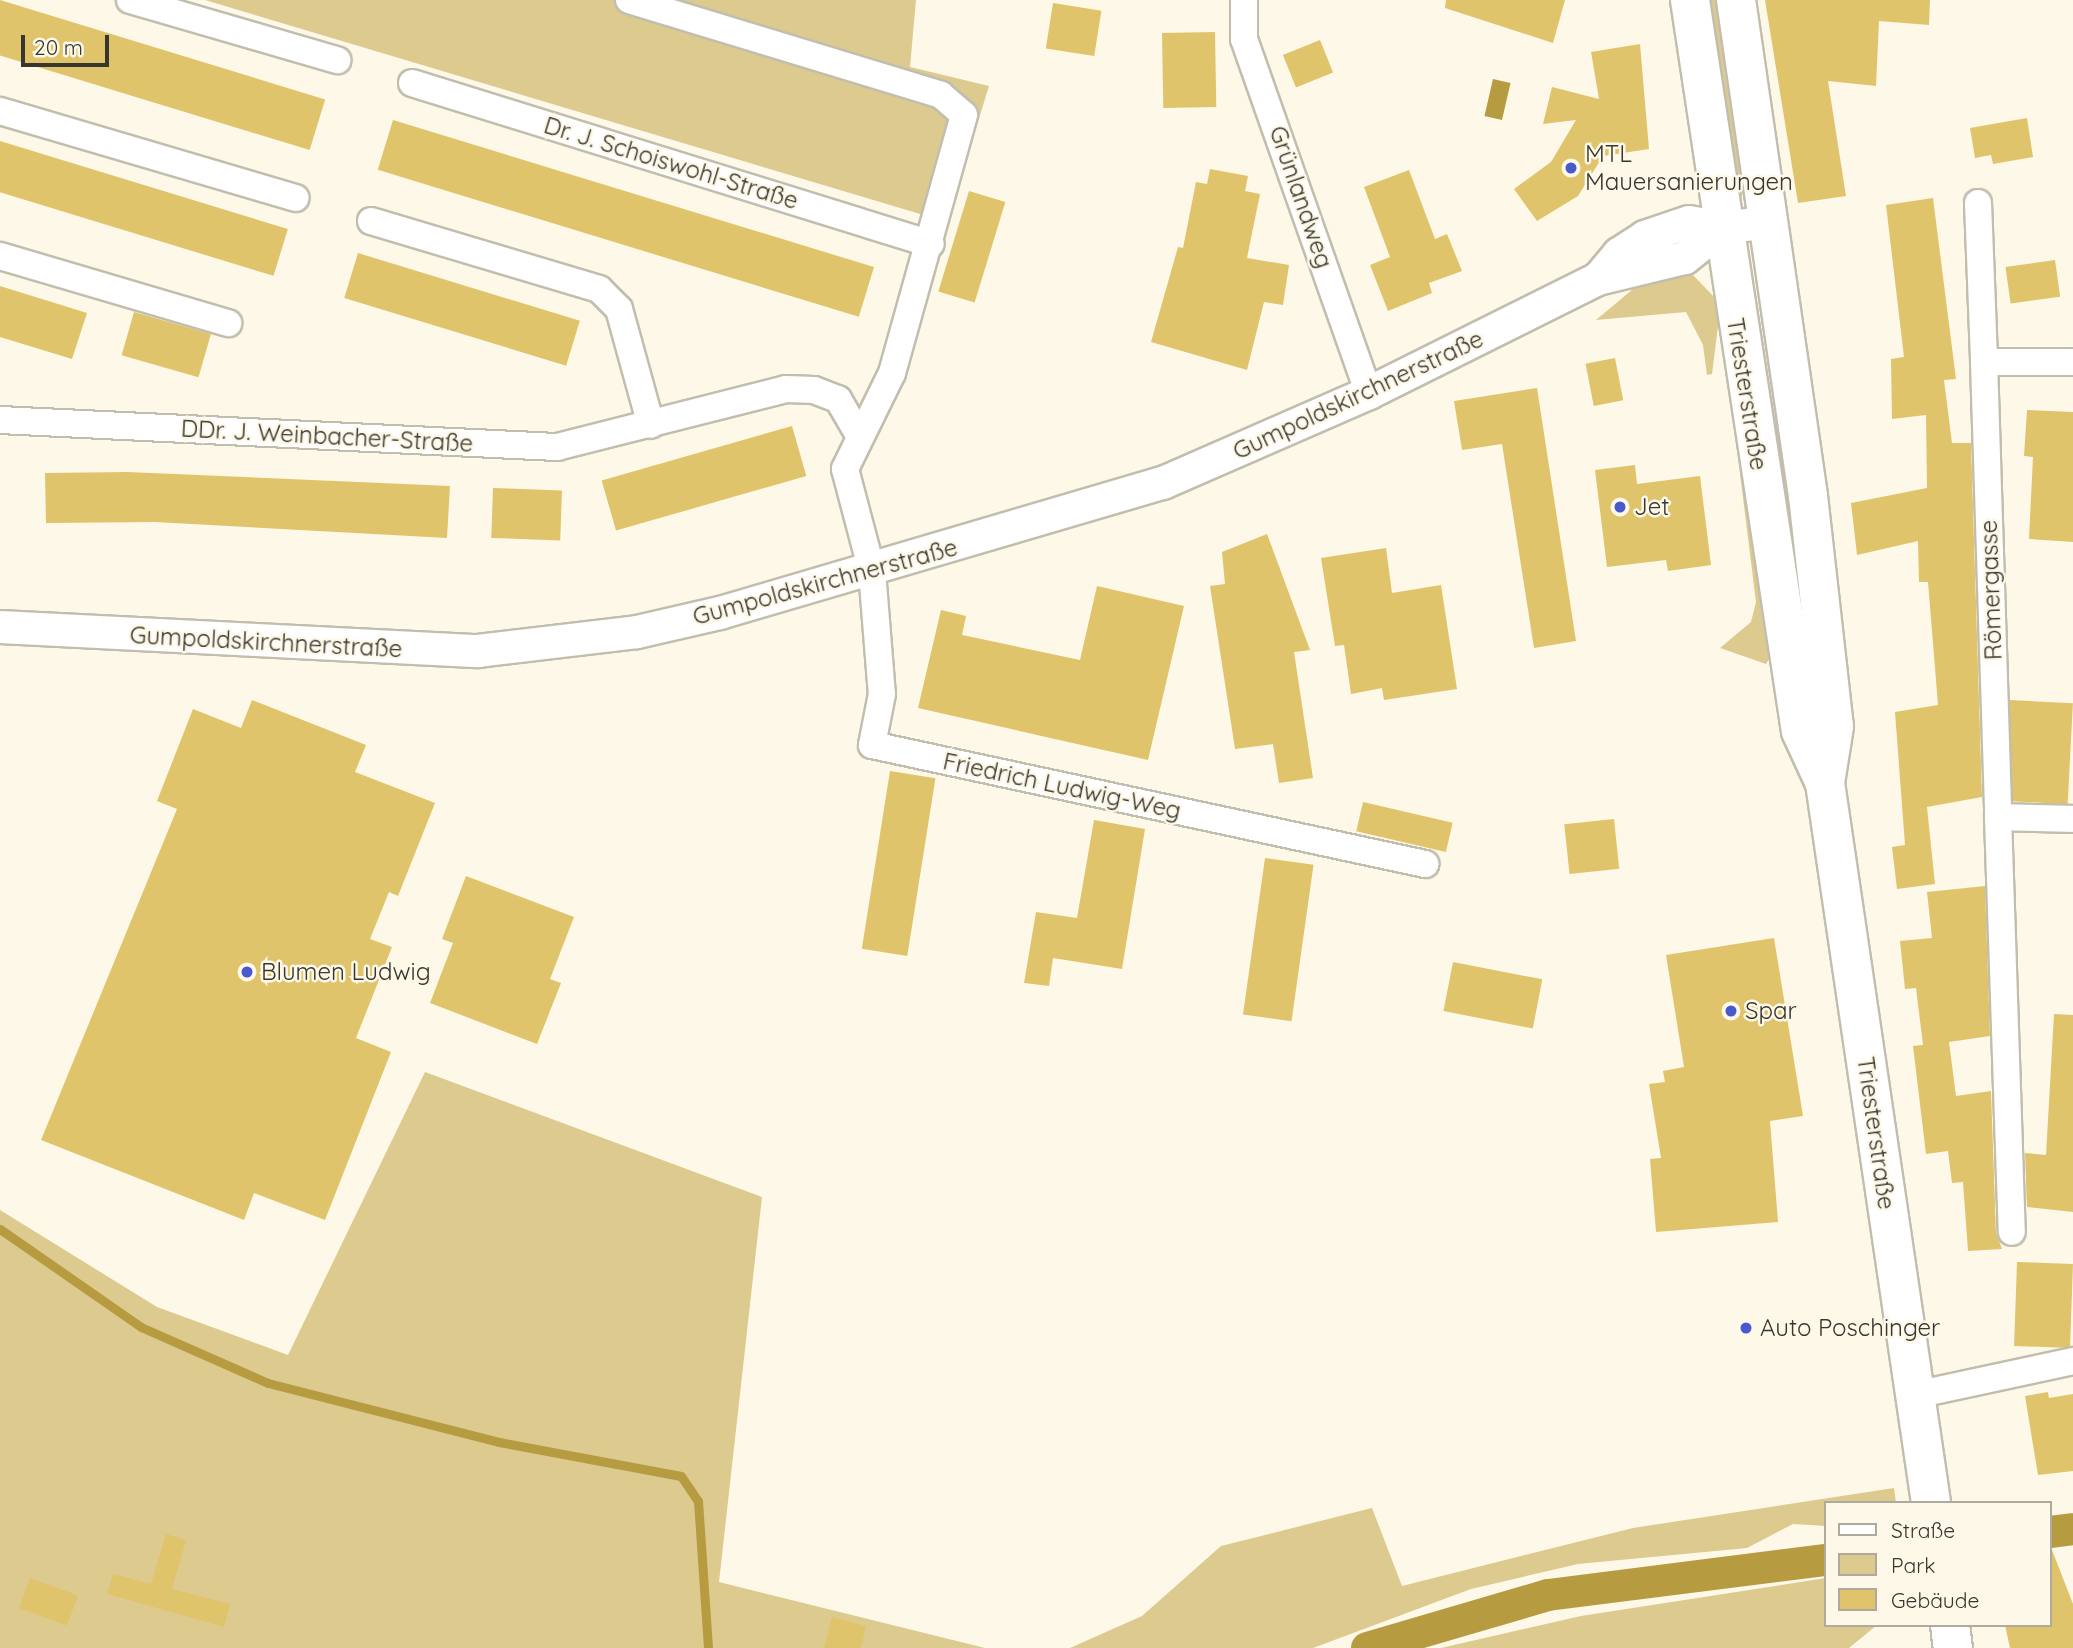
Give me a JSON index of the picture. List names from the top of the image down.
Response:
{
  "streets": {
    "main road": ["Triesterstraße"],
    "street": [
      "Dr. J. Schoiswohl-Straße",
      "Grünlandweg",
      "Gumpoldskirchnerstraße",
      "DDr. J. Weinbacher-Straße",
      "Römergasse",
      "Friedrich Ludwig-Weg"
    ]
  },
  "crossings": [
    ["Grünlandweg", "Gumpoldskirchnerstraße"],
    ["Triesterstraße", "Gumpoldskirchnerstraße"],
    ["Gumpoldskirchnerstraße", "Friedrich Ludwig-Weg"]
  ],
  "places": [
    "MTL Mauersanierungen",
    "Jet",
    "Blumen Ludwig",
    "Spar",
    "Auto Poschinger"
  ],
  "legend": ["Straße", "Park", "Gebäude"],
  "scale_bar": "20 m"
}
